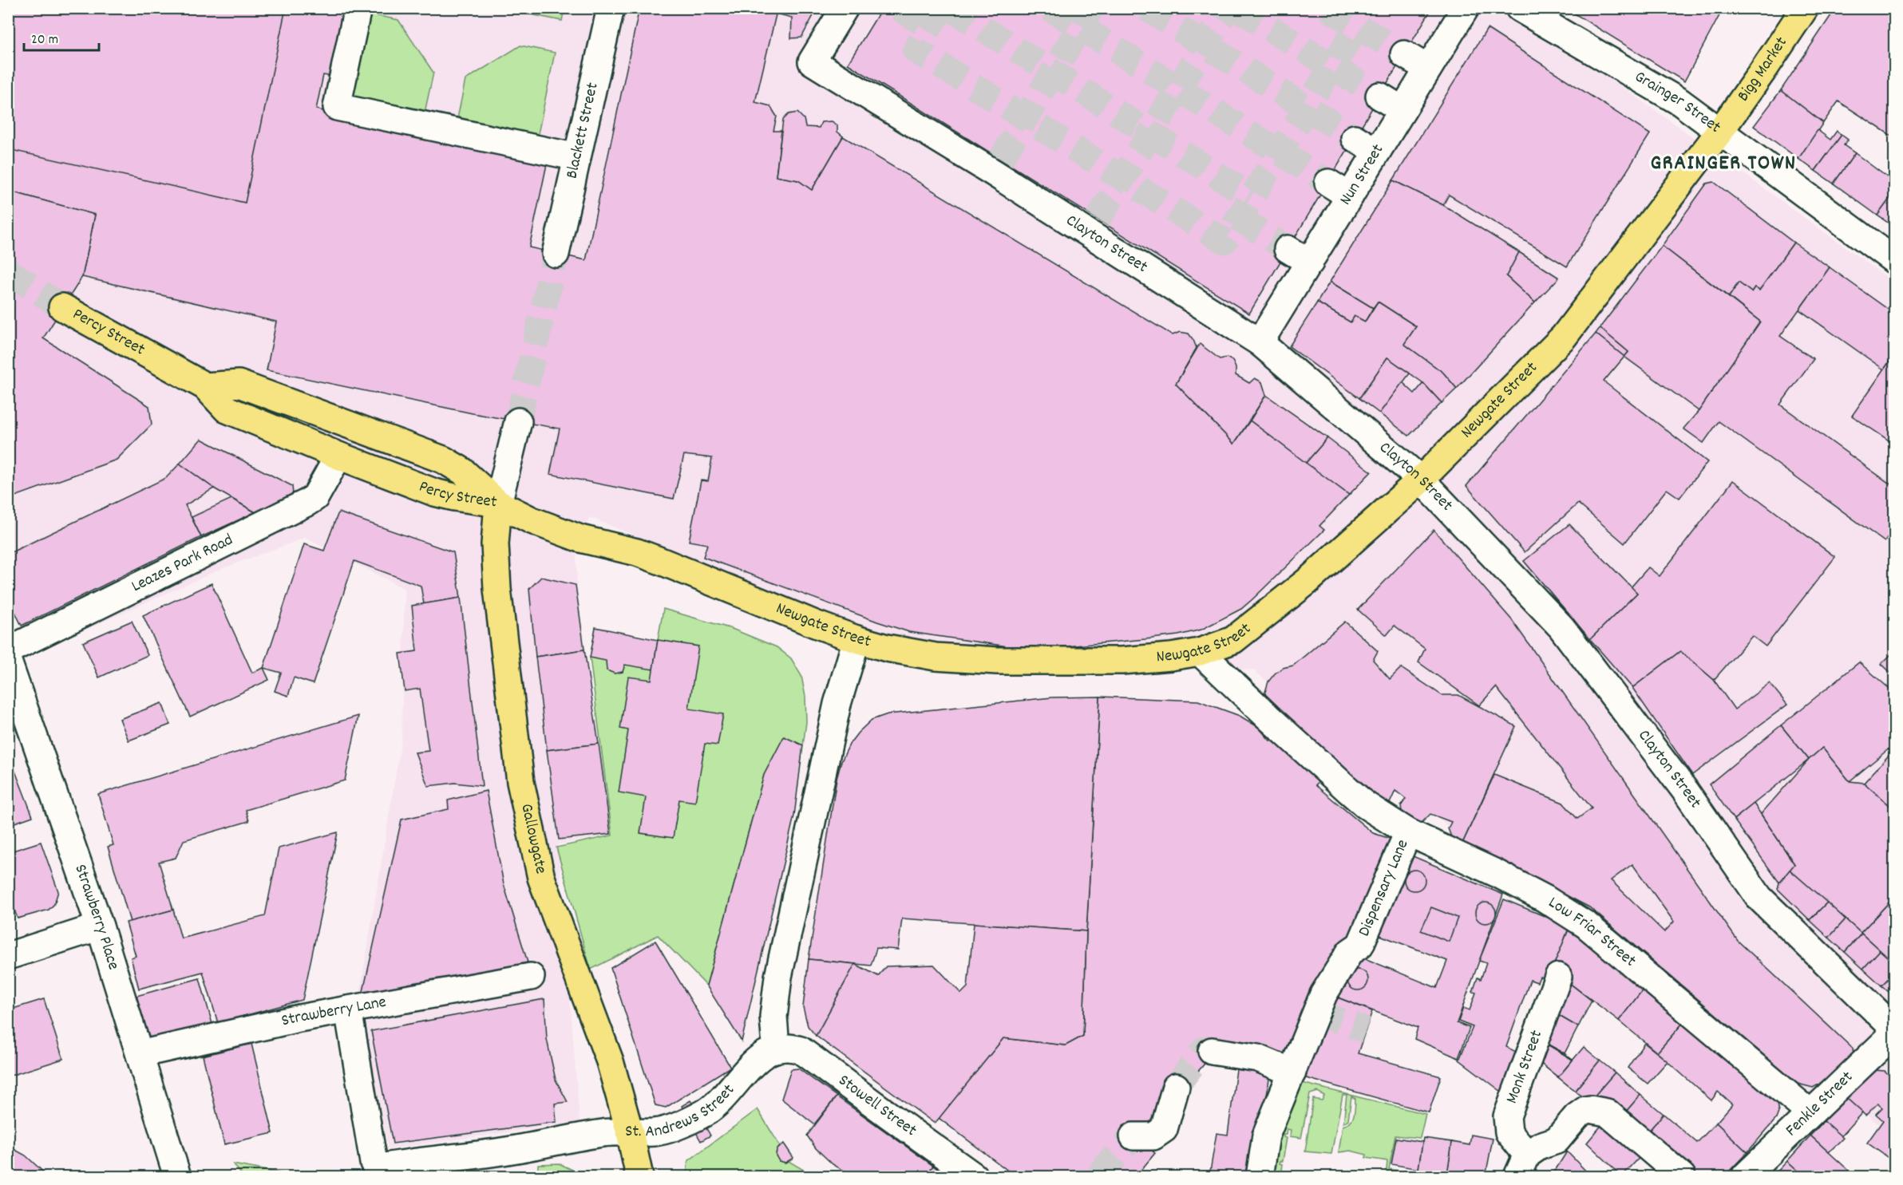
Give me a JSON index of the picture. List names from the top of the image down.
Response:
{
  "streets": {
    "main road": [
      "Bigg Market",
      "Percy Street",
      "Newgate Street",
      "Gallowgate"
    ],
    "street": [
      "Grainger Street",
      "Blackett Street",
      "Nun Street",
      "Clayton Street",
      "Leazes Park Road",
      "Dispensary Lane",
      "Strawberry Place",
      "Low Friar Street",
      "Strawberry Lane",
      "Monk Street",
      "Fenkle Street",
      "Stowell Street",
      "St. Andrews Street"
    ]
  },
  "crossings": [
    ["Bigg Market", "Grainger Street"],
    ["Bigg Market", "Newgate Street"],
    ["Grainger Street", "Newgate Street"],
    ["Nun Street", "Clayton Street"],
    ["Clayton Street", "Newgate Street"],
    ["Clayton Street", "Fenkle Street"],
    ["Percy Street", "Newgate Street"],
    ["Percy Street", "Leazes Park Road"],
    ["Percy Street", "Gallowgate"],
    ["Newgate Street", "Gallowgate"],
    ["Newgate Street", "Low Friar Street"],
    ["Gallowgate", "St. Andrews Street"],
    ["Dispensary Lane", "Low Friar Street"],
    ["Strawberry Place", "Strawberry Lane"],
    ["Low Friar Street", "Fenkle Street"],
    ["Strawberry Lane", "St. Andrews Street"],
    ["Stowell Street", "St. Andrews Street"]
  ],
  "districts": ["GRAINGER TOWN"],
  "scale_bar": "20 m"
}
